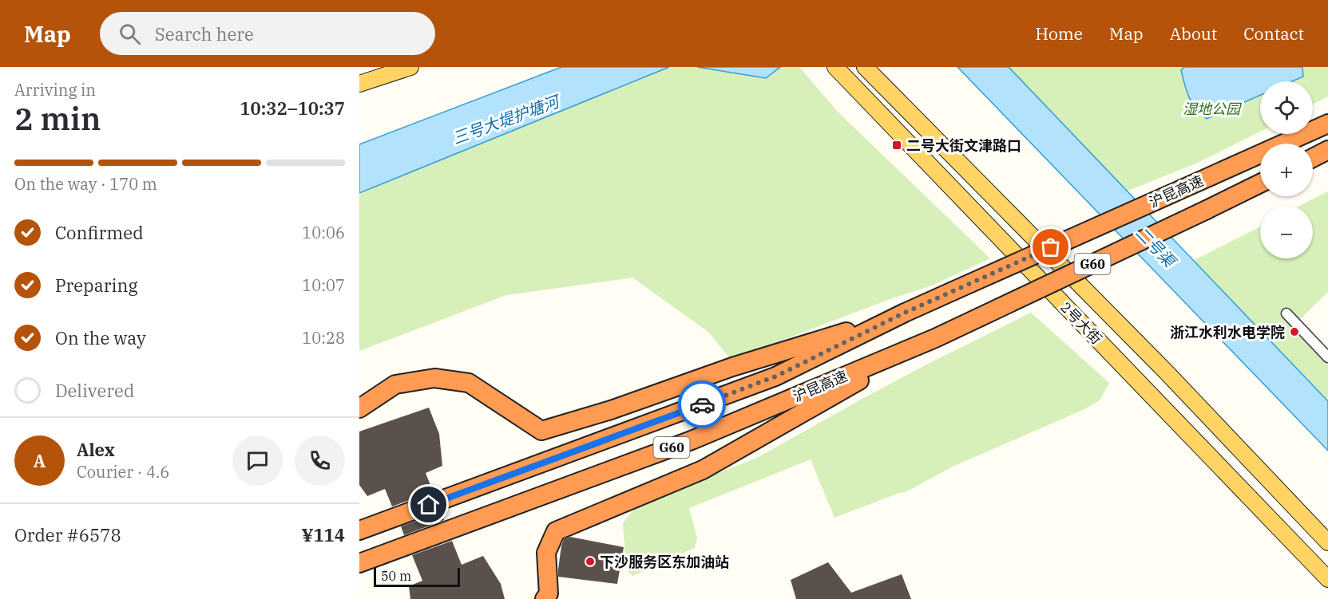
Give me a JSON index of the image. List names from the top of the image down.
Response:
{
  "streets": {
    "highway": ["沪昆高速", "G60"],
    "main road": ["2号大街"]
  },
  "water": ["三号大堤护塘河", "二号渠"],
  "parks": ["湿地公园"],
  "places": {
    "transit": ["二号大街文津路口"],
    "other": ["浙江水利水电学院", "下沙服务区东加油站"]
  },
  "scale_bar": "50 m",
  "page": {
    "header": "Map",
    "search": "Search here",
    "nav": [
      "Home",
      "Map",
      "About",
      "Contact"
    ],
    "heading": ["2 min", "Arriving in", "10:32–10:37"],
    "panel": [
      "Alex",
      "Courier · 4.6",
      "Order #6578",
      "¥114"
    ],
    "map_buttons": ["+", "−"],
    "bar": "On the way · 170 m",
    "list": [
      ["Confirmed", "10:06"],
      ["Preparing", "10:07"],
      ["On the way", "10:28"],
      "Delivered"
    ],
    "round": "A",
    "scale": "50 m"
  }
}
